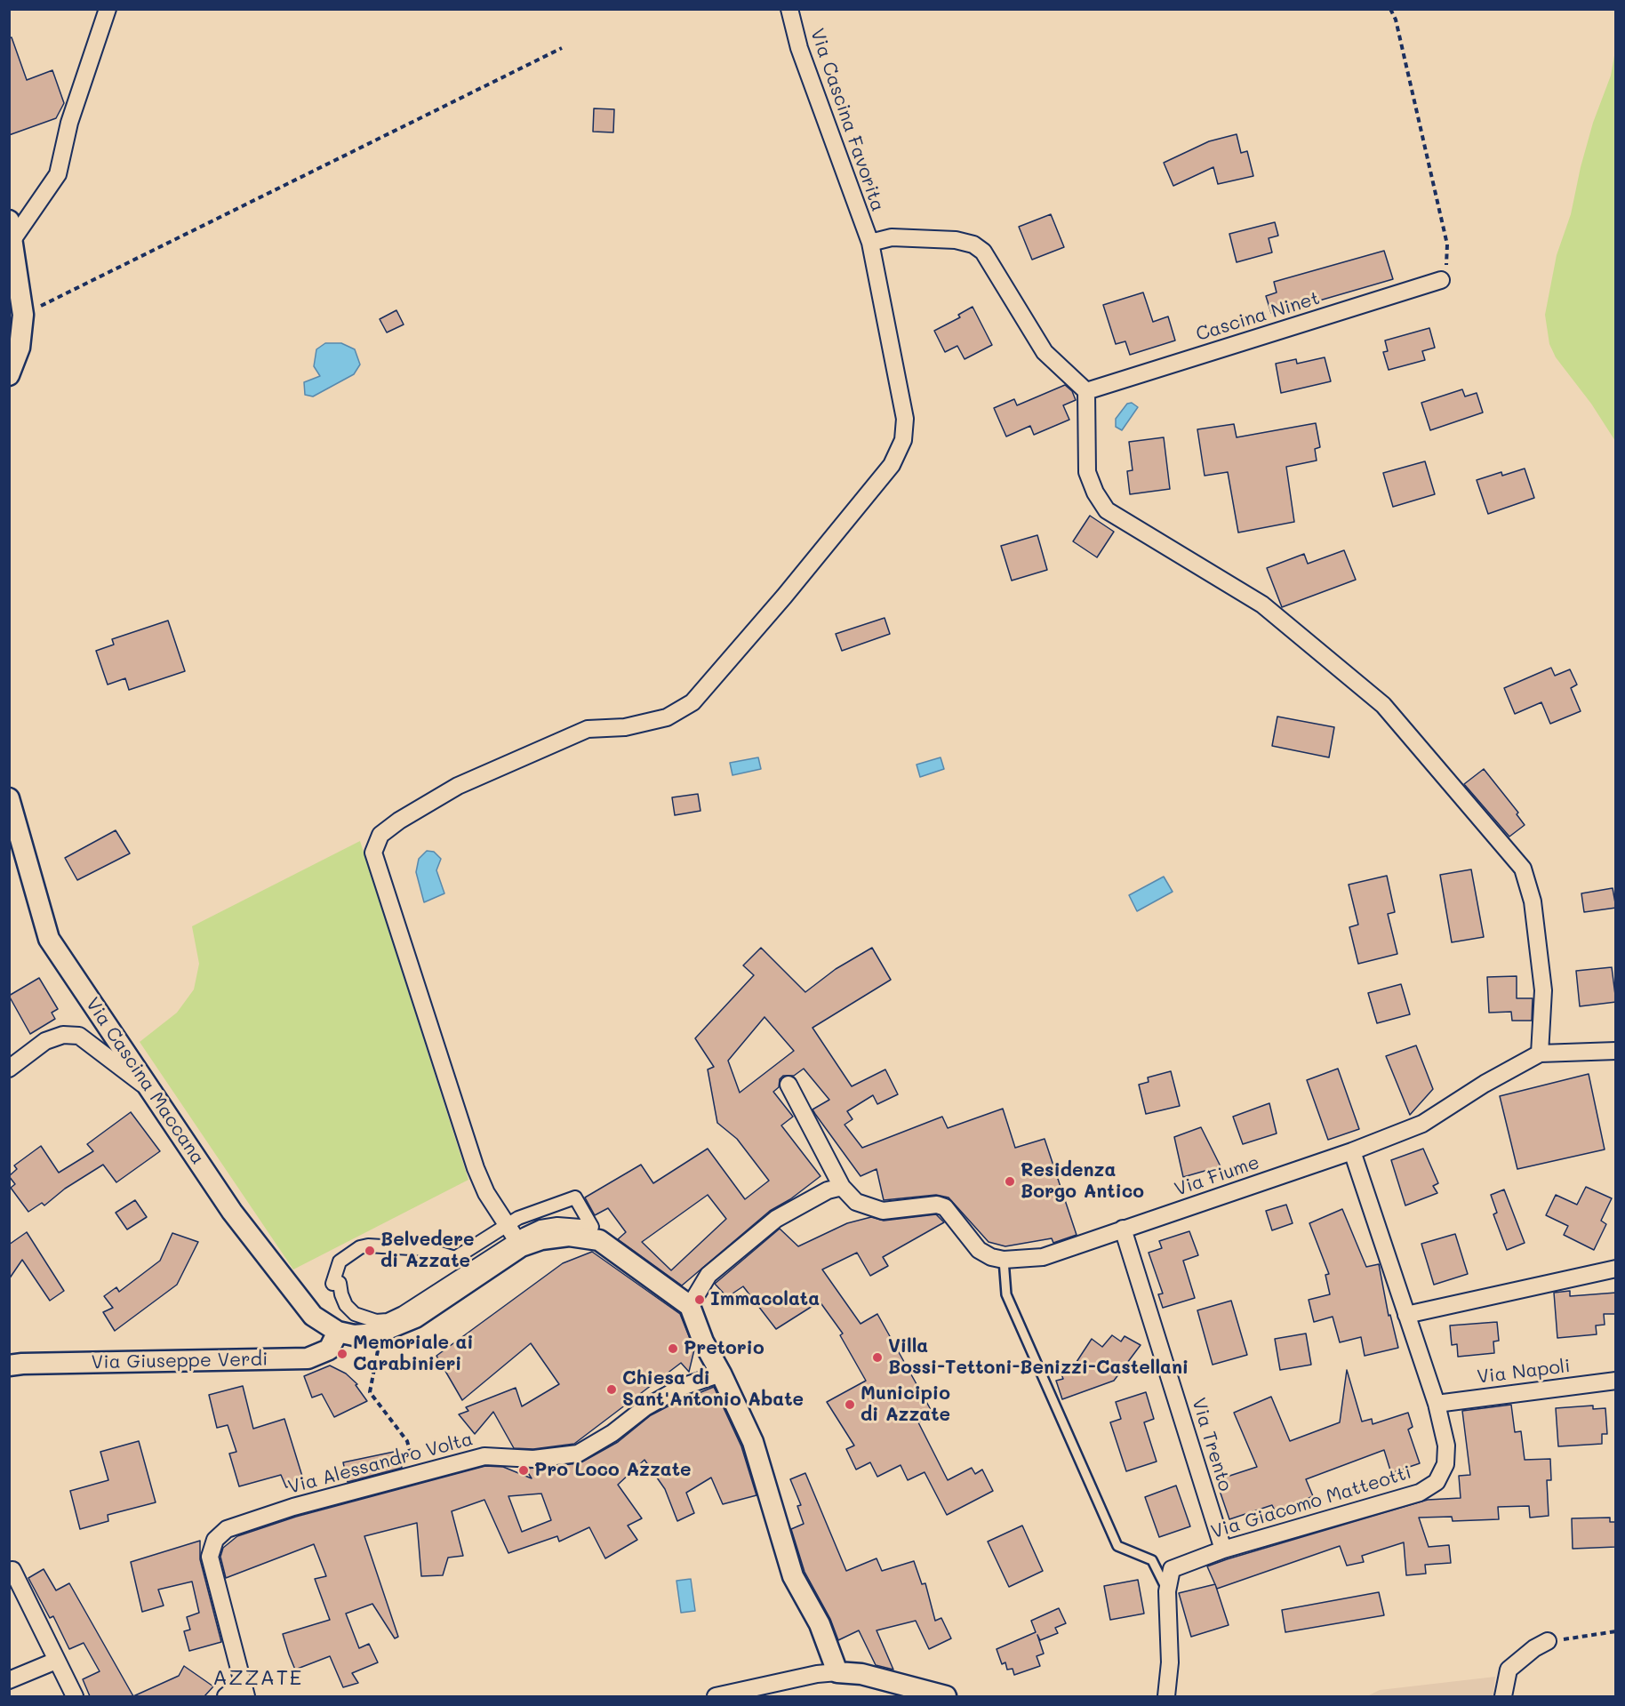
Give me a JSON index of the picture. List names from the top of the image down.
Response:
{
  "streets": {
    "street": [
      "Via Cascina Favorita",
      "Cascina Ninet",
      "Via Cascina Maccana",
      "Via Fiume",
      "Via Giuseppe Verdi",
      "Via Napoli",
      "Via Trento",
      "Via Alessandro Volta",
      "Via Giacomo Matteotti"
    ]
  },
  "crossings": [
    ["Via Cascina Maccana", "Via Giuseppe Verdi"],
    ["Via Fiume", "Via Trento"],
    ["Via Fiume", "Via Giacomo Matteotti"],
    ["Via Napoli", "Via Giacomo Matteotti"],
    ["Via Trento", "Via Giacomo Matteotti"]
  ],
  "districts": ["AZZATE"],
  "places": [
    "Residenza Borgo Antico",
    "Belvedere di Azzate",
    "Immacolata",
    "Pretorio",
    "Memoriale ai Carabinieri",
    "Villa Bossi-Tettoni-Benizzi-Castellani",
    "Chiesa di Sant'Antonio Abate",
    "Municipio di Azzate",
    "Pro Loco Azzate"
  ]
}
